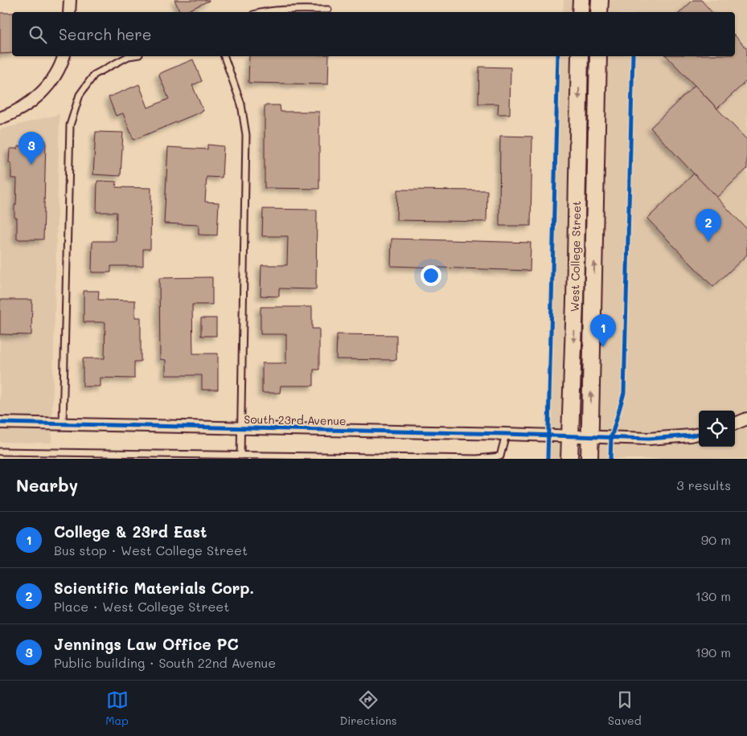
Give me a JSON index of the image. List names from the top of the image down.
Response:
{
  "streets": {
    "main road": ["West College Street"],
    "street": ["South 23rd Avenue"]
  },
  "crossings": [
    ["West College Street", "South 23rd Avenue"]
  ],
  "page": {
    "search": "Search here",
    "pins": ["3", "2", "1"],
    "heading": ["Nearby", "3 results"],
    "list": [
      {
        "mark": "1",
        "name": "College & 23rd East",
        "note": "Bus stop · West College Street",
        "value": "90 m"
      },
      {
        "mark": "2",
        "name": "Scientific Materials Corp.",
        "note": "Place · West College Street",
        "value": "130 m"
      },
      {
        "mark": "3",
        "name": "Jennings Law Office PC",
        "note": "Public building · South 22nd Avenue",
        "value": "190 m"
      }
    ],
    "nav": ["Map", "Directions", "Saved"]
  }
}
